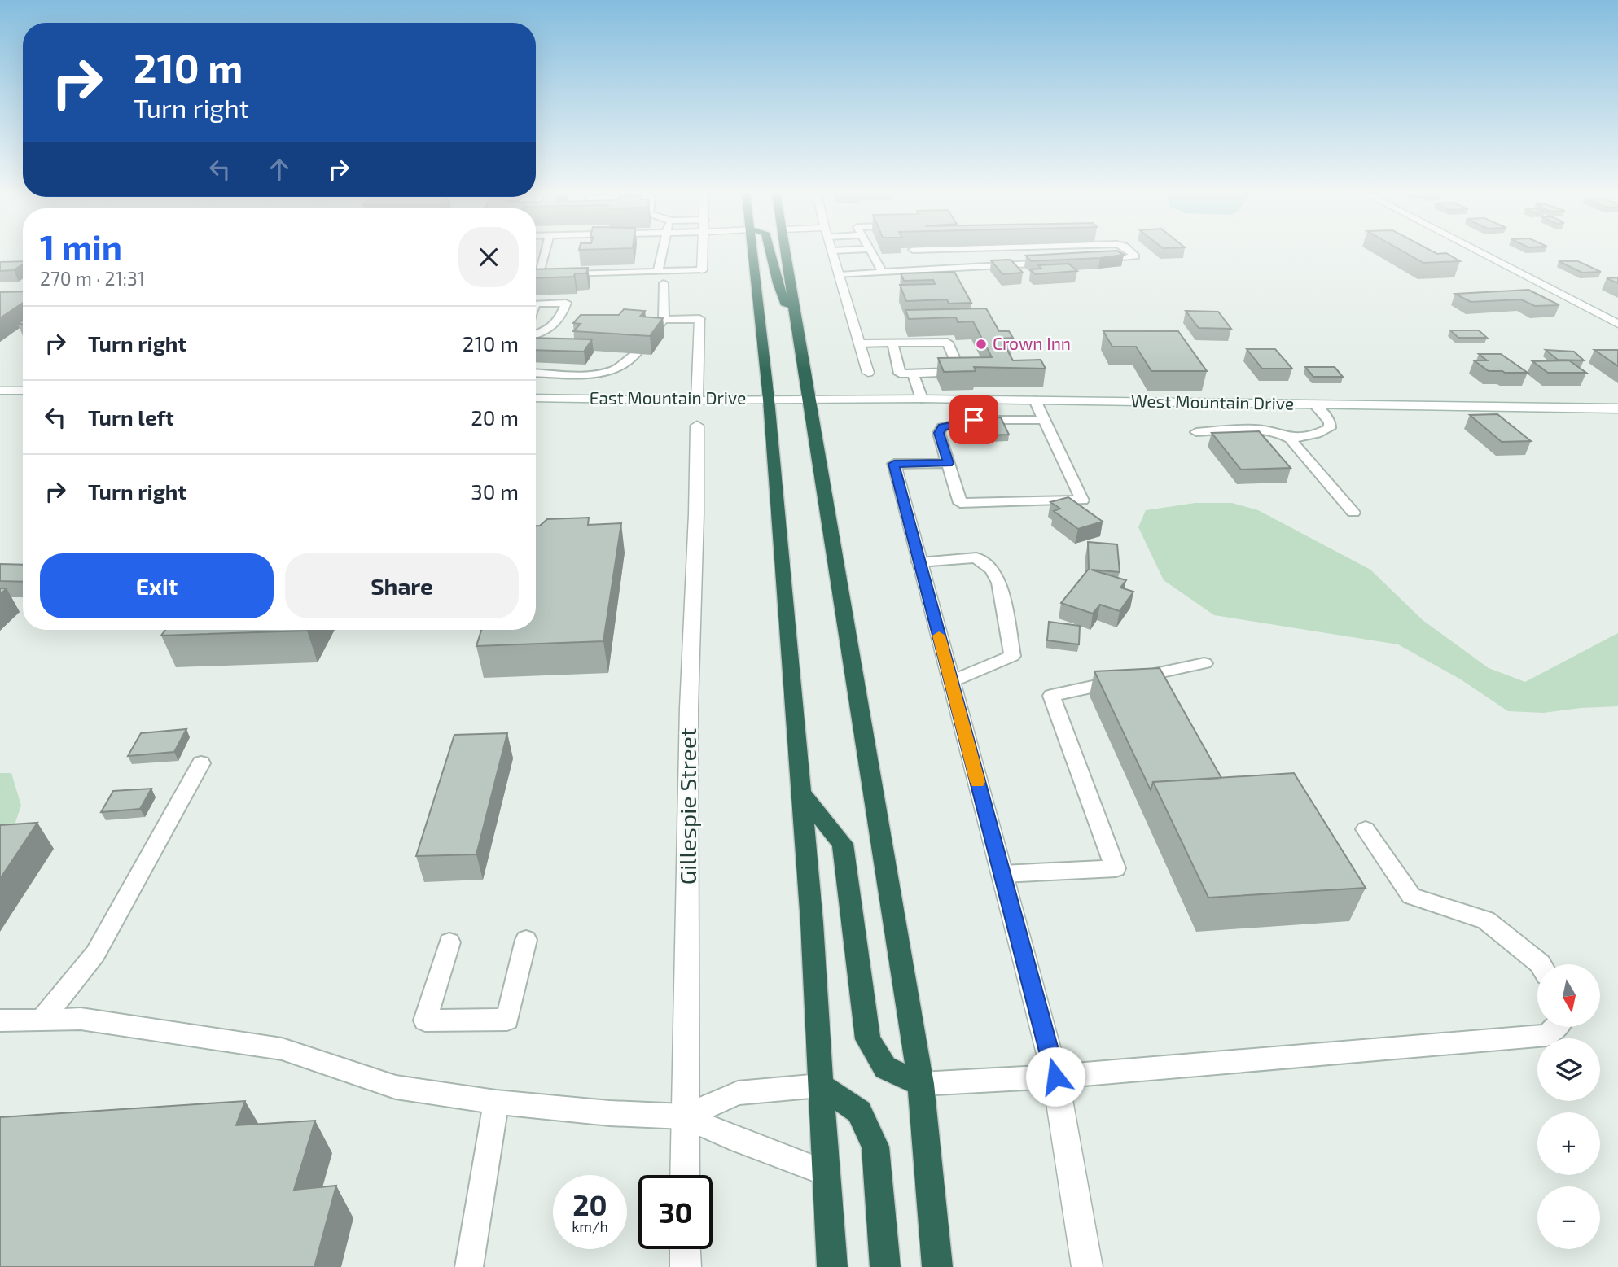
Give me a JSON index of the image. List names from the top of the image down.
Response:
{
  "streets": {
    "street": ["East Mountain Drive", "West Mountain Drive", "Gillespie Street"]
  },
  "crossings": [
    ["East Mountain Drive", "West Mountain Drive"]
  ],
  "places": ["Crown Inn"],
  "north": "bottom",
  "page": {
    "turn": ["210 m", "Turn right"],
    "heading": ["1 min", "270 m · 21:31"],
    "list": [
      {
        "name": "Turn right",
        "value": "210 m"
      },
      {
        "name": "Turn left",
        "value": "20 m"
      },
      {
        "name": "Turn right",
        "value": "30 m"
      }
    ],
    "buttons": ["Exit", "Share"],
    "map_buttons": ["+", "−"],
    "speed": "20 km/h",
    "limit": "30"
  }
}
